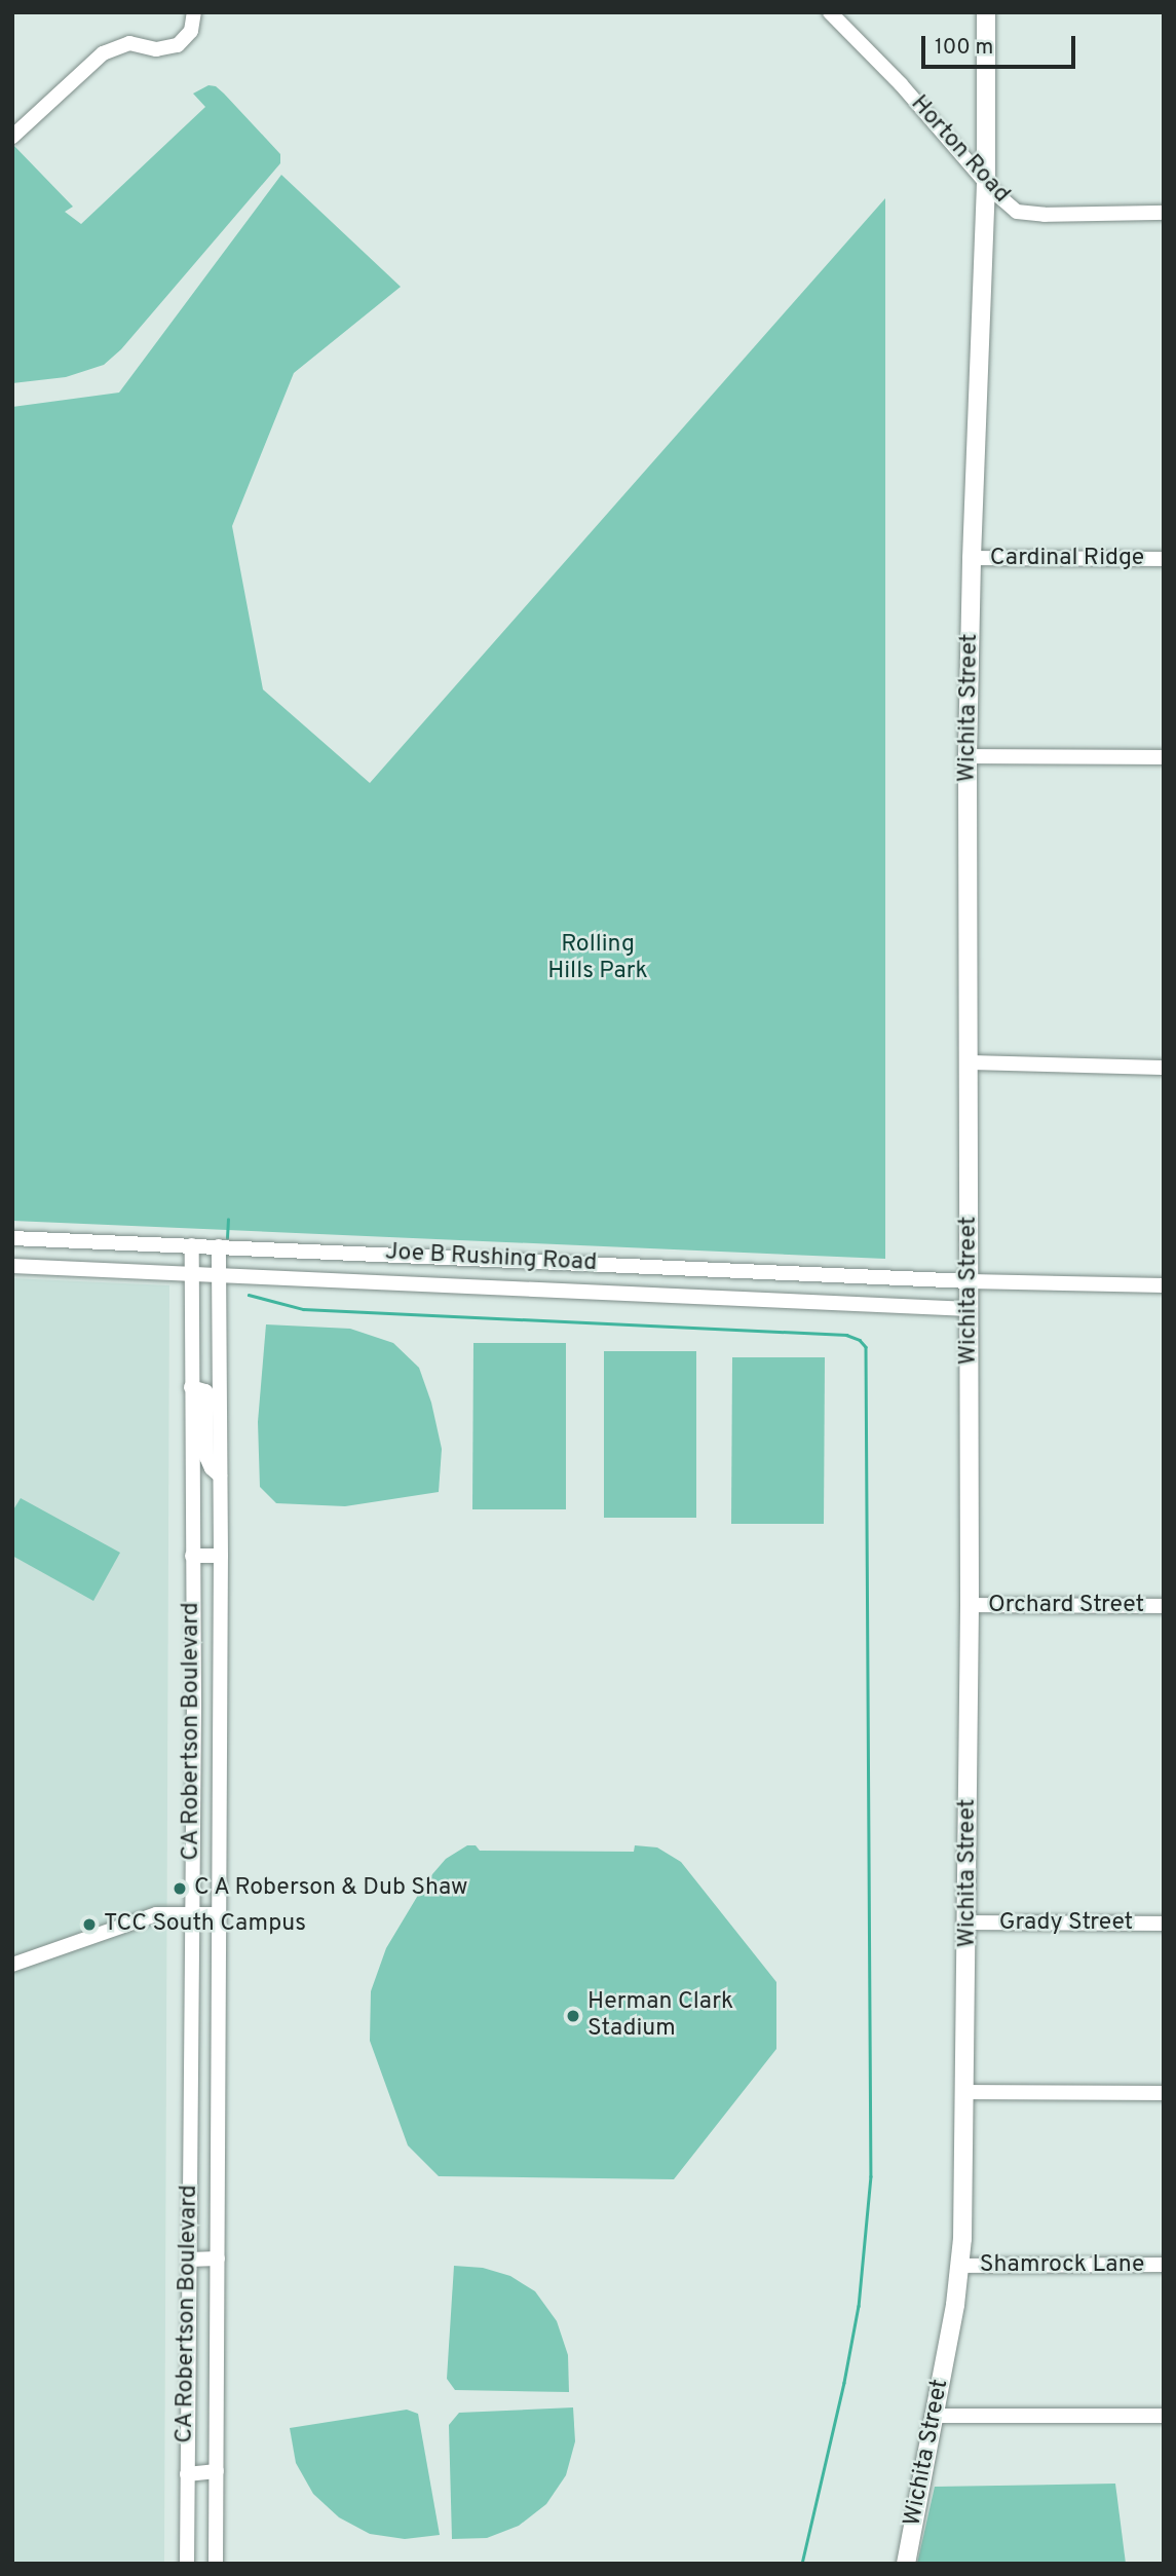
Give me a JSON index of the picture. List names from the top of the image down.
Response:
{
  "streets": {
    "main road": ["Wichita Street"],
    "street": [
      "Horton Road",
      "Cardinal Ridge",
      "Joe B Rushing Road",
      "Orchard Street",
      "CA Robertson Boulevard",
      "Grady Street",
      "Shamrock Lane"
    ]
  },
  "crossings": [
    ["Horton Road", "Wichita Street"],
    ["Cardinal Ridge", "Wichita Street"],
    ["Wichita Street", "Joe B Rushing Road"],
    ["Wichita Street", "Orchard Street"],
    ["Wichita Street", "Grady Street"],
    ["Wichita Street", "Shamrock Lane"],
    ["Joe B Rushing Road", "CA Robertson Boulevard"]
  ],
  "parks": ["Rolling Hills Park"],
  "places": ["C A Roberson & Dub Shaw", "TCC South Campus", "Herman Clark Stadium"],
  "scale_bar": "100 m"
}
